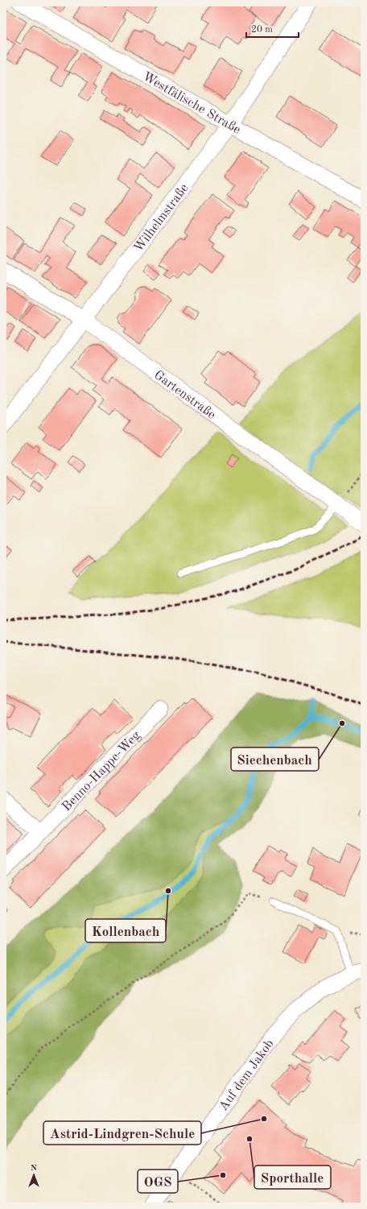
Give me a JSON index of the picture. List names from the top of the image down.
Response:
{
  "streets": {
    "street": [
      "Westfälische Straße",
      "Wilhelmstraße",
      "Gartenstraße",
      "Benno-Happe-Weg",
      "Auf dem Jakob"
    ]
  },
  "crossings": [
    ["Westfälische Straße", "Wilhelmstraße"],
    ["Wilhelmstraße", "Gartenstraße"]
  ],
  "places": [
    "Siechenbach",
    "Kollenbach",
    "Astrid-Lindgren-Schule",
    "Sporthalle",
    "OGS"
  ],
  "scale_bar": "20 m",
  "north": "top"
}
